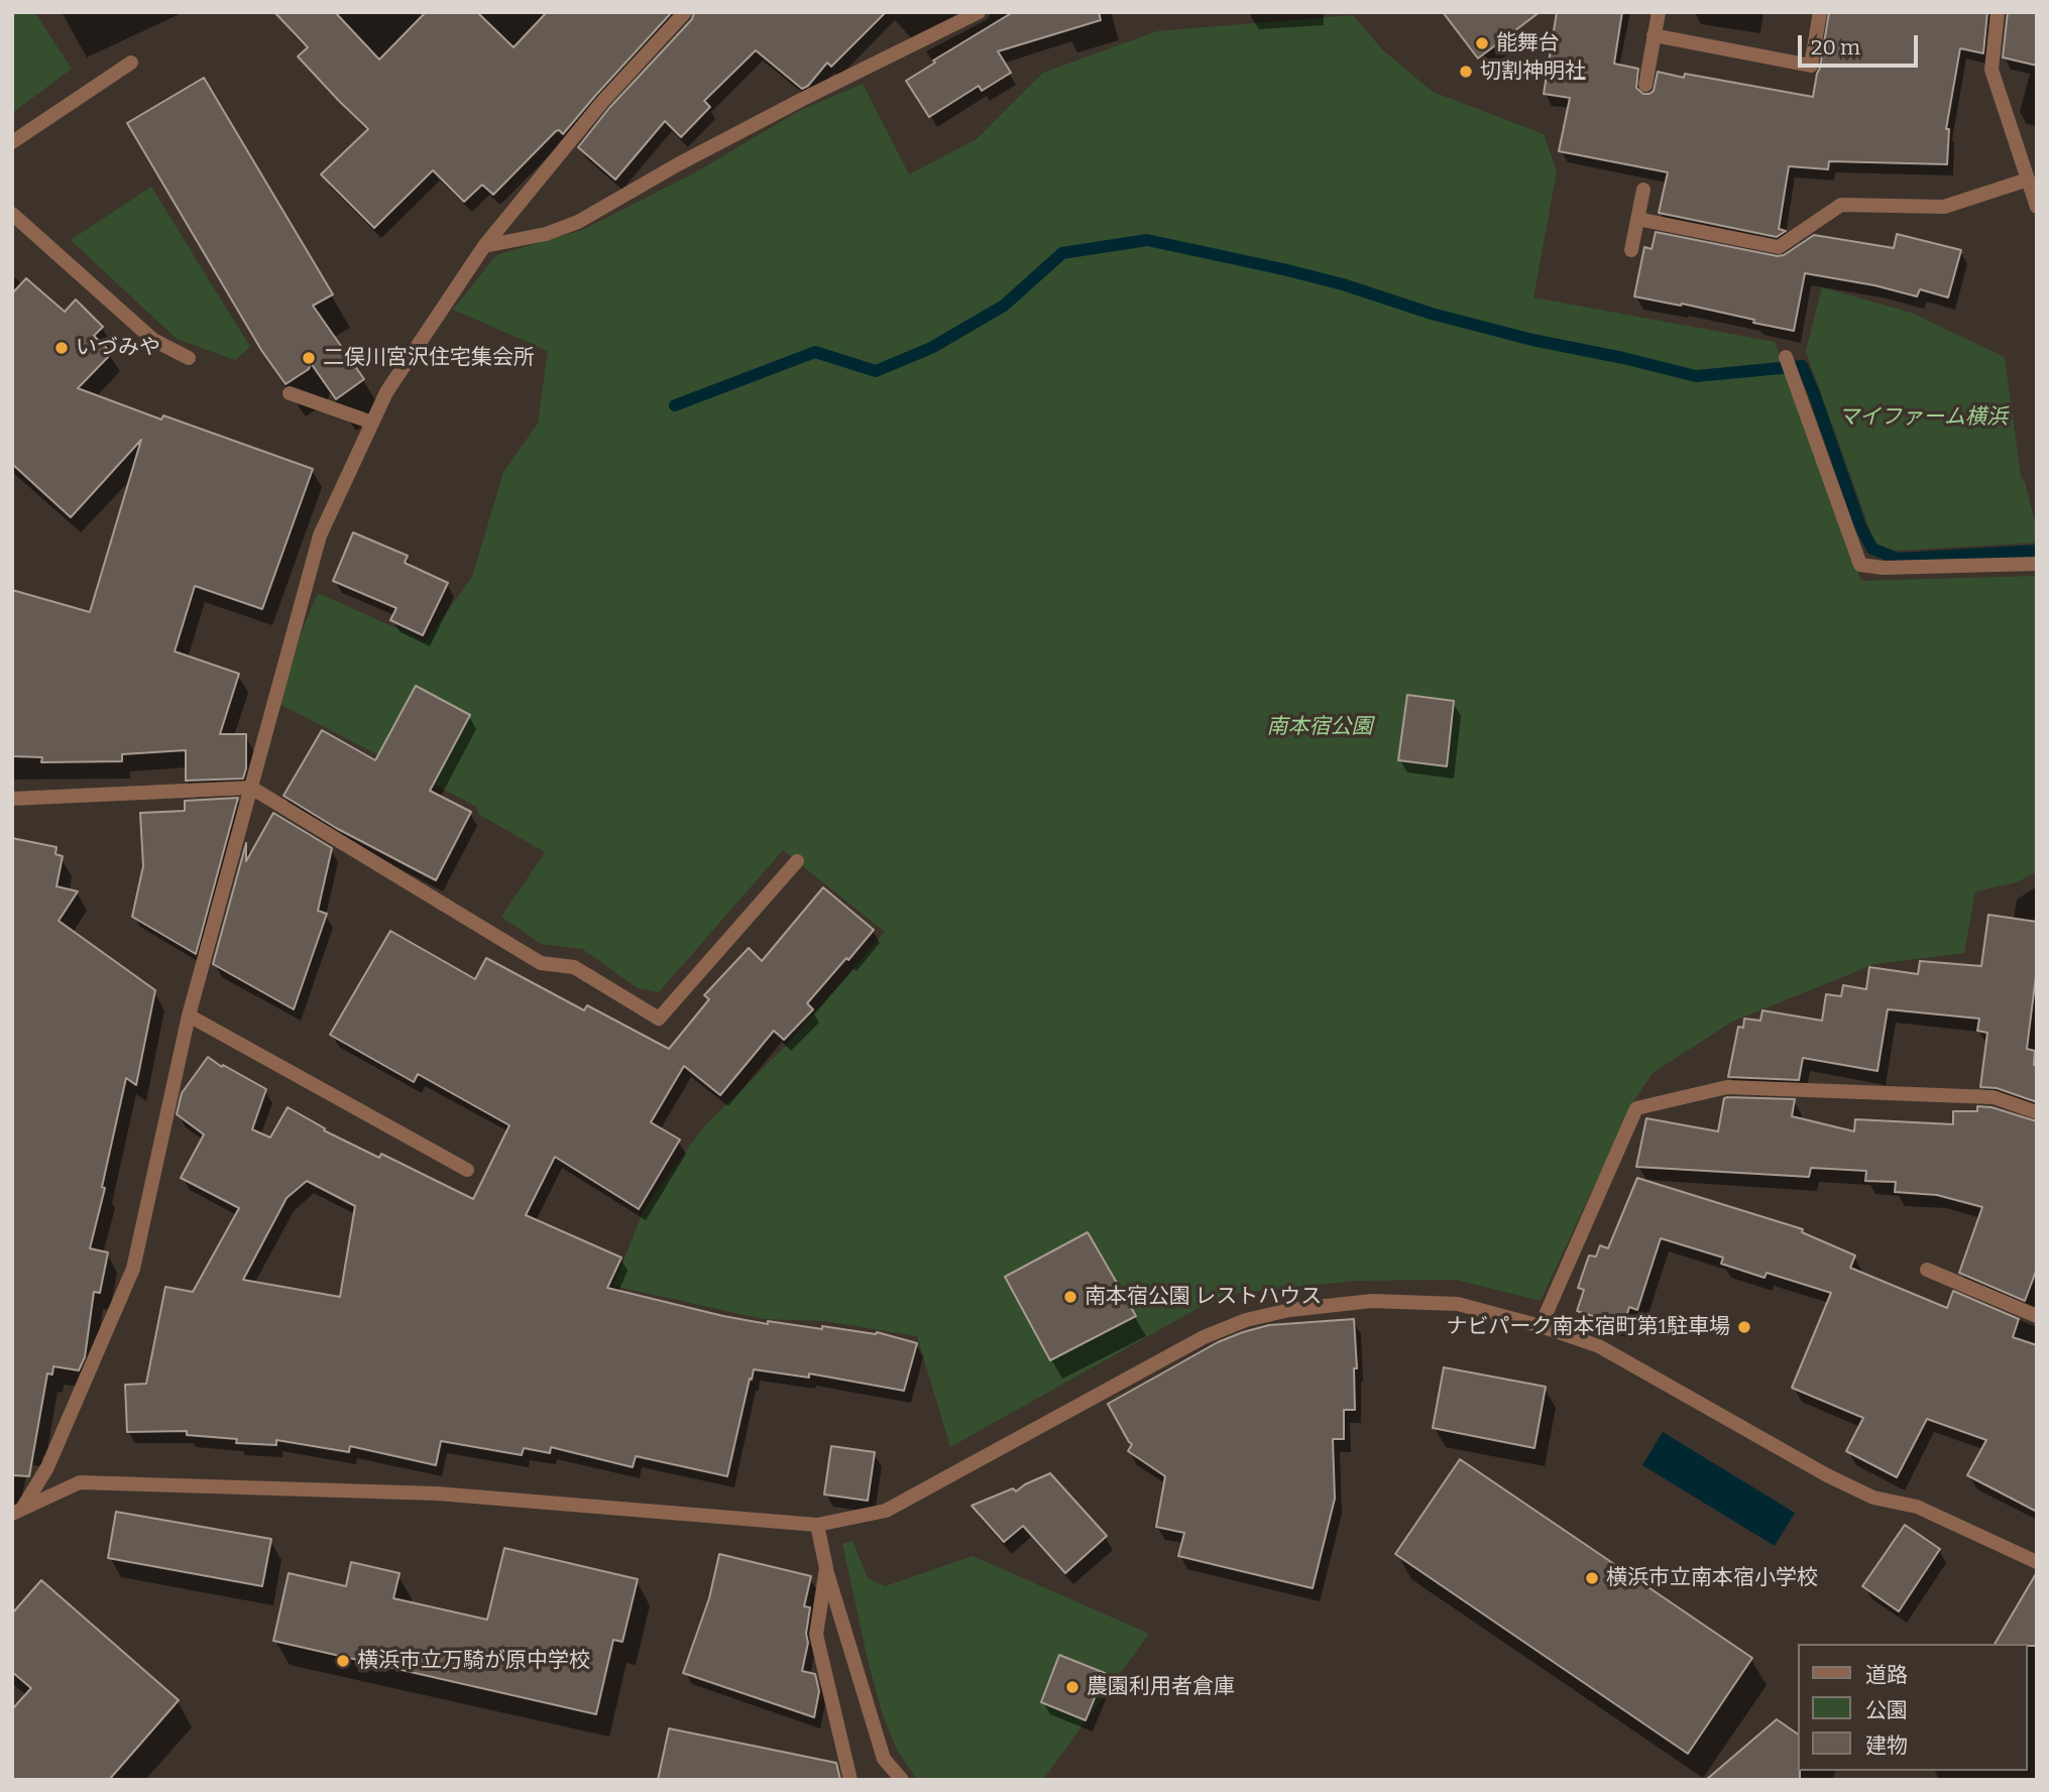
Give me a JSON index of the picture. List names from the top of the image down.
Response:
{
  "parks": ["マイファーム横浜", "南本宿公園"],
  "places": [
    "能舞台",
    "切割神明社",
    "いづみや",
    "二俣川宮沢住宅集会所",
    "南本宿公園 レストハウス",
    "ナビパーク南本宿町第1駐車場",
    "横浜市立南本宿小学校",
    "横浜市立万騎が原中学校",
    "農園利用者倉庫"
  ],
  "legend": ["道路", "公園", "建物"],
  "scale_bar": "20 m"
}
